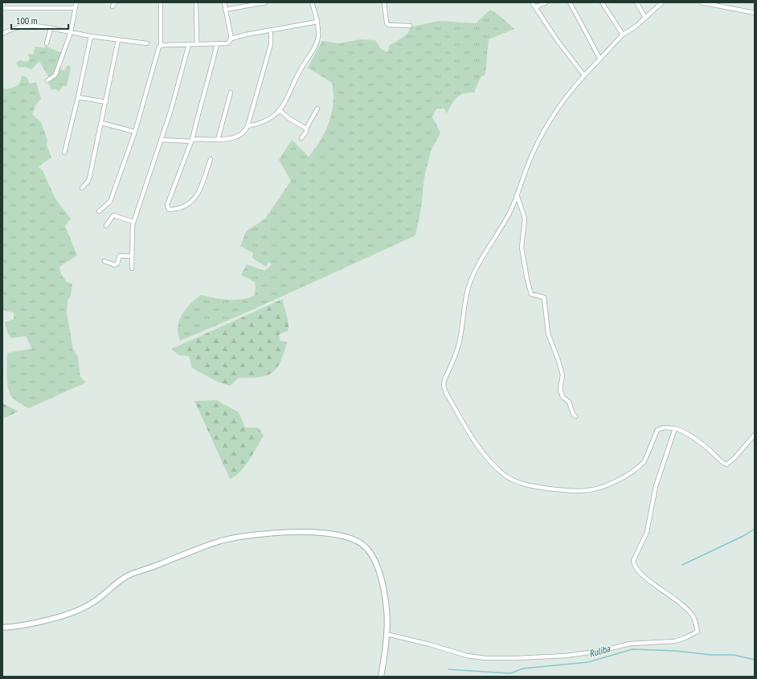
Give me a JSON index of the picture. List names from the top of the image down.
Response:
{
  "water": ["Ruliba"],
  "scale_bar": "100 m"
}
